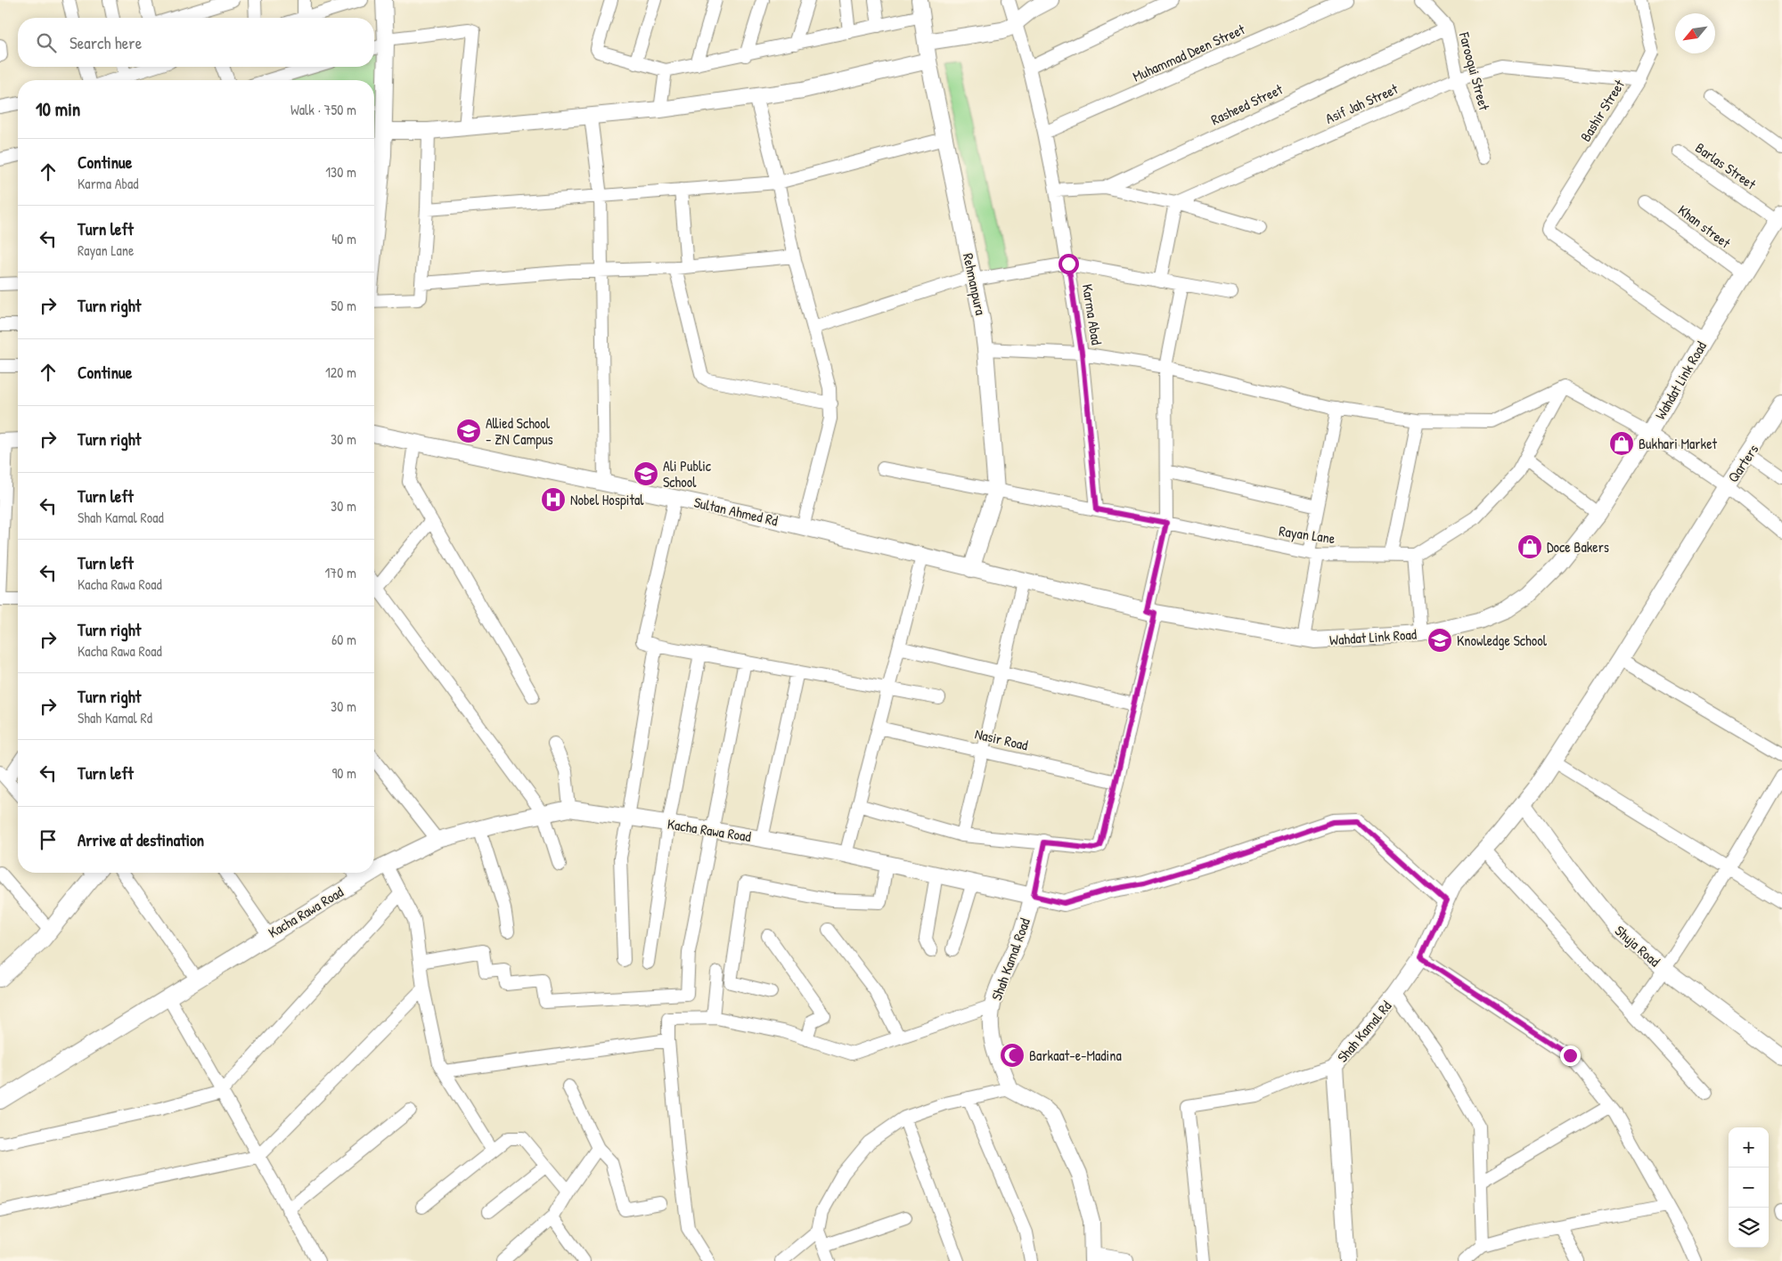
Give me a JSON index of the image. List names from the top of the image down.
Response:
{
  "streets": {
    "street": [
      "Muhammad Deen Street",
      "Farooqui Street",
      "Asif Jah Street",
      "Rasheed Street",
      "Bashir Street",
      "Barlas Street",
      "Khan street",
      "Rehmanpura",
      "Karma Abad",
      "Wahdat Link Road",
      "Qarters",
      "Sultan Ahmed Rd",
      "Rayan Lane",
      "Nasir Road",
      "Kacha Rawa Road",
      "Shuja Road",
      "Shah Kamal Road",
      "Shah Kamal Rd"
    ]
  },
  "crossings": [
    ["Muhammad Deen Street", "Karma Abad"],
    ["Farooqui Street", "Asif Jah Street"],
    ["Farooqui Street", "Rasheed Street"],
    ["Asif Jah Street", "Bashir Street"],
    ["Rasheed Street", "Karma Abad"],
    ["Bashir Street", "Wahdat Link Road"],
    ["Barlas Street", "Wahdat Link Road"],
    ["Khan street", "Wahdat Link Road"],
    ["Rehmanpura", "Wahdat Link Road"],
    ["Rehmanpura", "Sultan Ahmed Rd"],
    ["Rehmanpura", "Rayan Lane"],
    ["Karma Abad", "Rayan Lane"],
    ["Wahdat Link Road", "Sultan Ahmed Rd"],
    ["Qarters", "Shah Kamal Rd"],
    ["Kacha Rawa Road", "Shah Kamal Road"],
    ["Kacha Rawa Road", "Shah Kamal Rd"],
    ["Shuja Road", "Shah Kamal Rd"]
  ],
  "places": {
    "school or university": ["Allied School - ZN Campus", "Ali Public School", "Knowledge School"],
    "shop": ["Bukhari Market", "Doce Bakers"],
    "hospital": ["Nobel Hospital"],
    "mosque": ["Barkaat-e-Madina"]
  },
  "north": "bottom left",
  "page": {
    "search": "Search here",
    "heading": ["10 min", "Walk · 750 m"],
    "list": [
      ["Continue", "Karma Abad", "130 m"],
      ["Turn left", "Rayan Lane", "40 m"],
      ["Turn right", "50 m"],
      ["Continue", "120 m"],
      ["Turn right", "30 m"],
      ["Turn left", "Shah Kamal Road", "30 m"],
      ["Turn left", "Kacha Rawa Road", "170 m"],
      ["Turn right", "Kacha Rawa Road", "60 m"],
      ["Turn right", "Shah Kamal Rd", "30 m"],
      ["Turn left", "90 m"],
      "Arrive at destination"
    ],
    "map_buttons": ["+", "−"]
  }
}
